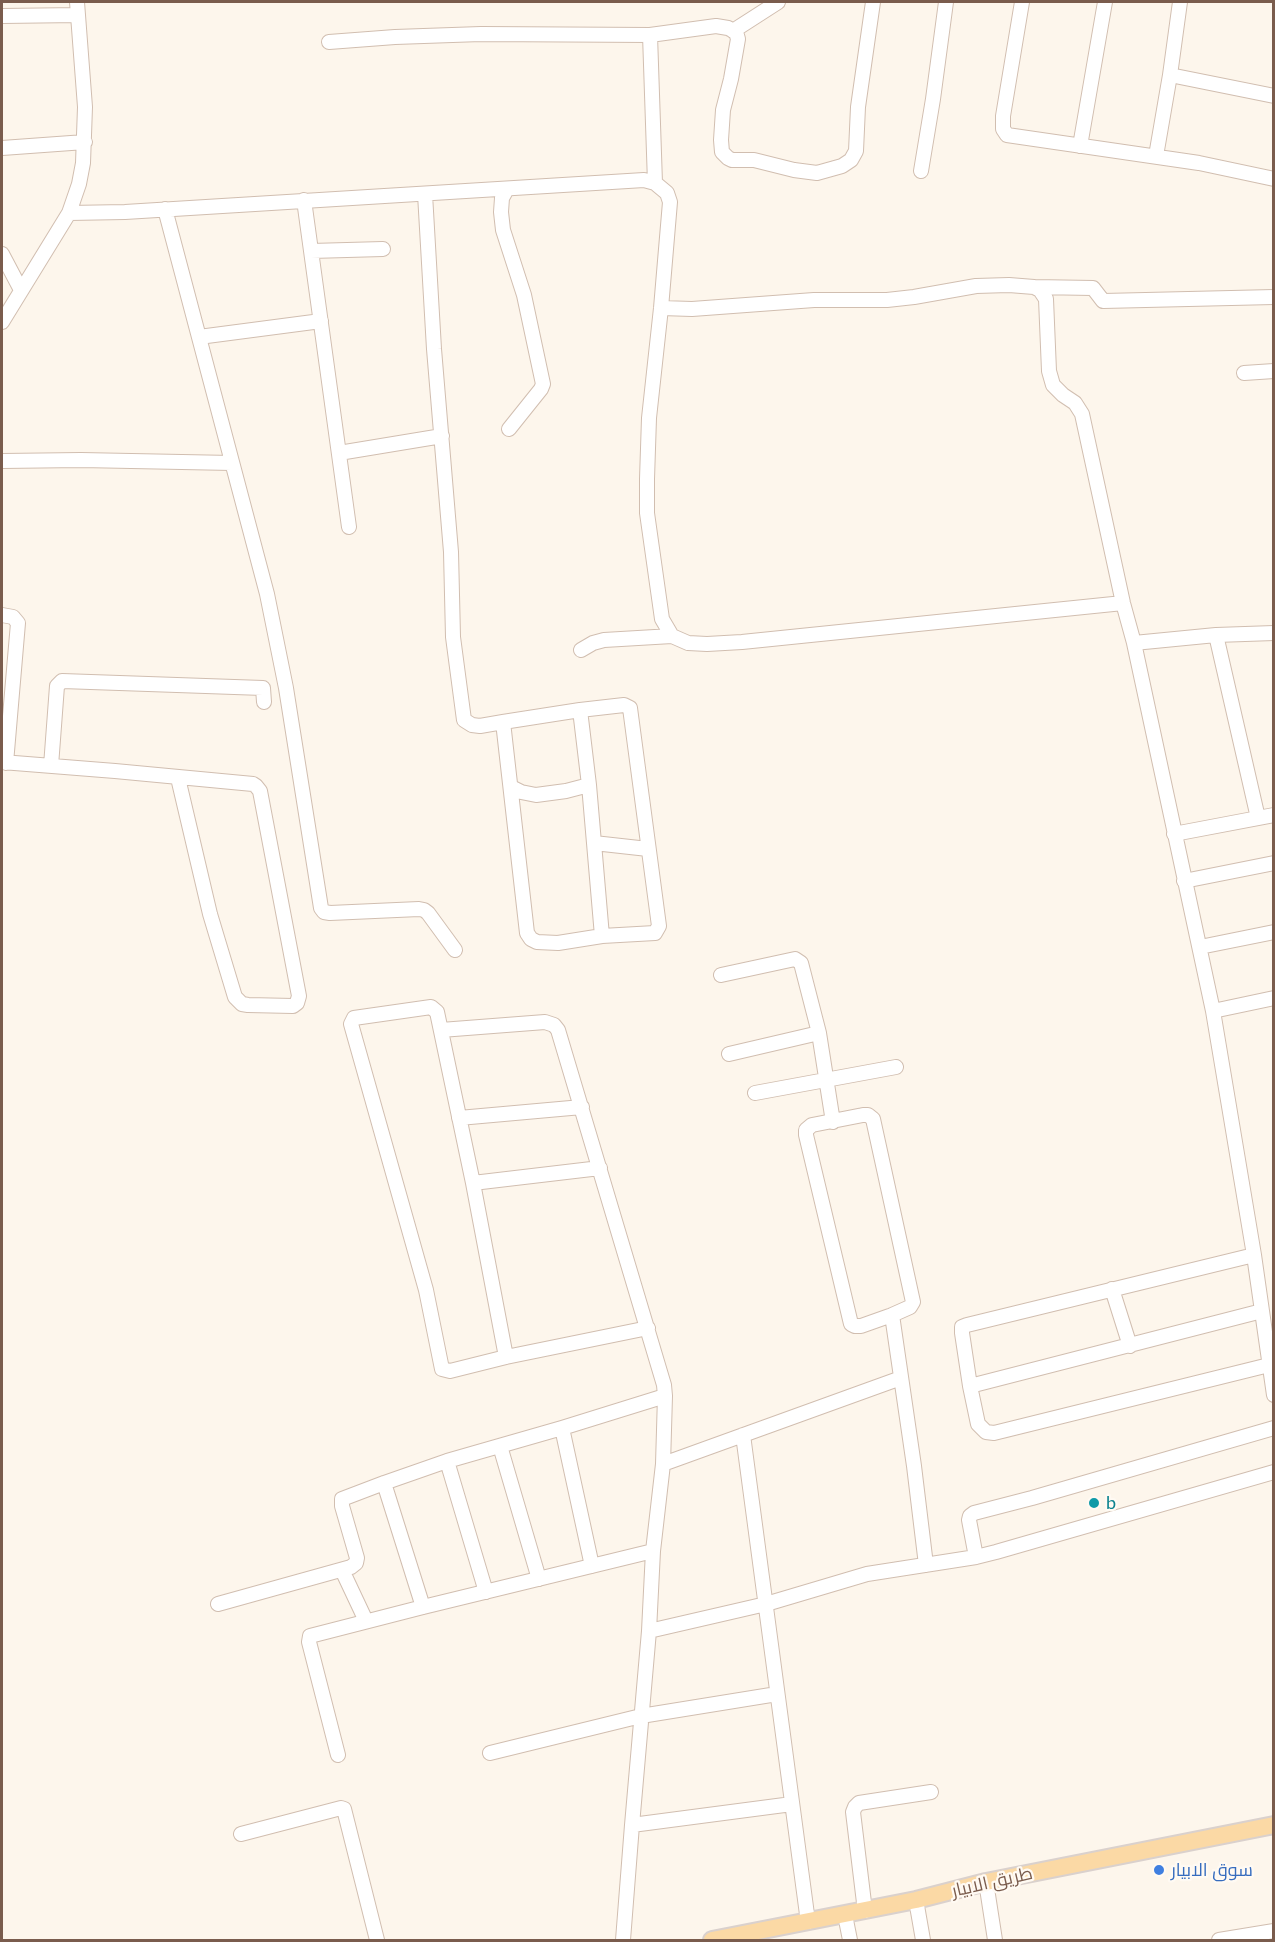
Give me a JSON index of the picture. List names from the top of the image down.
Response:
{
  "streets": {
    "main road": ["طريق الابيار"]
  },
  "places": ["b", "سوق الابيار"]
}
